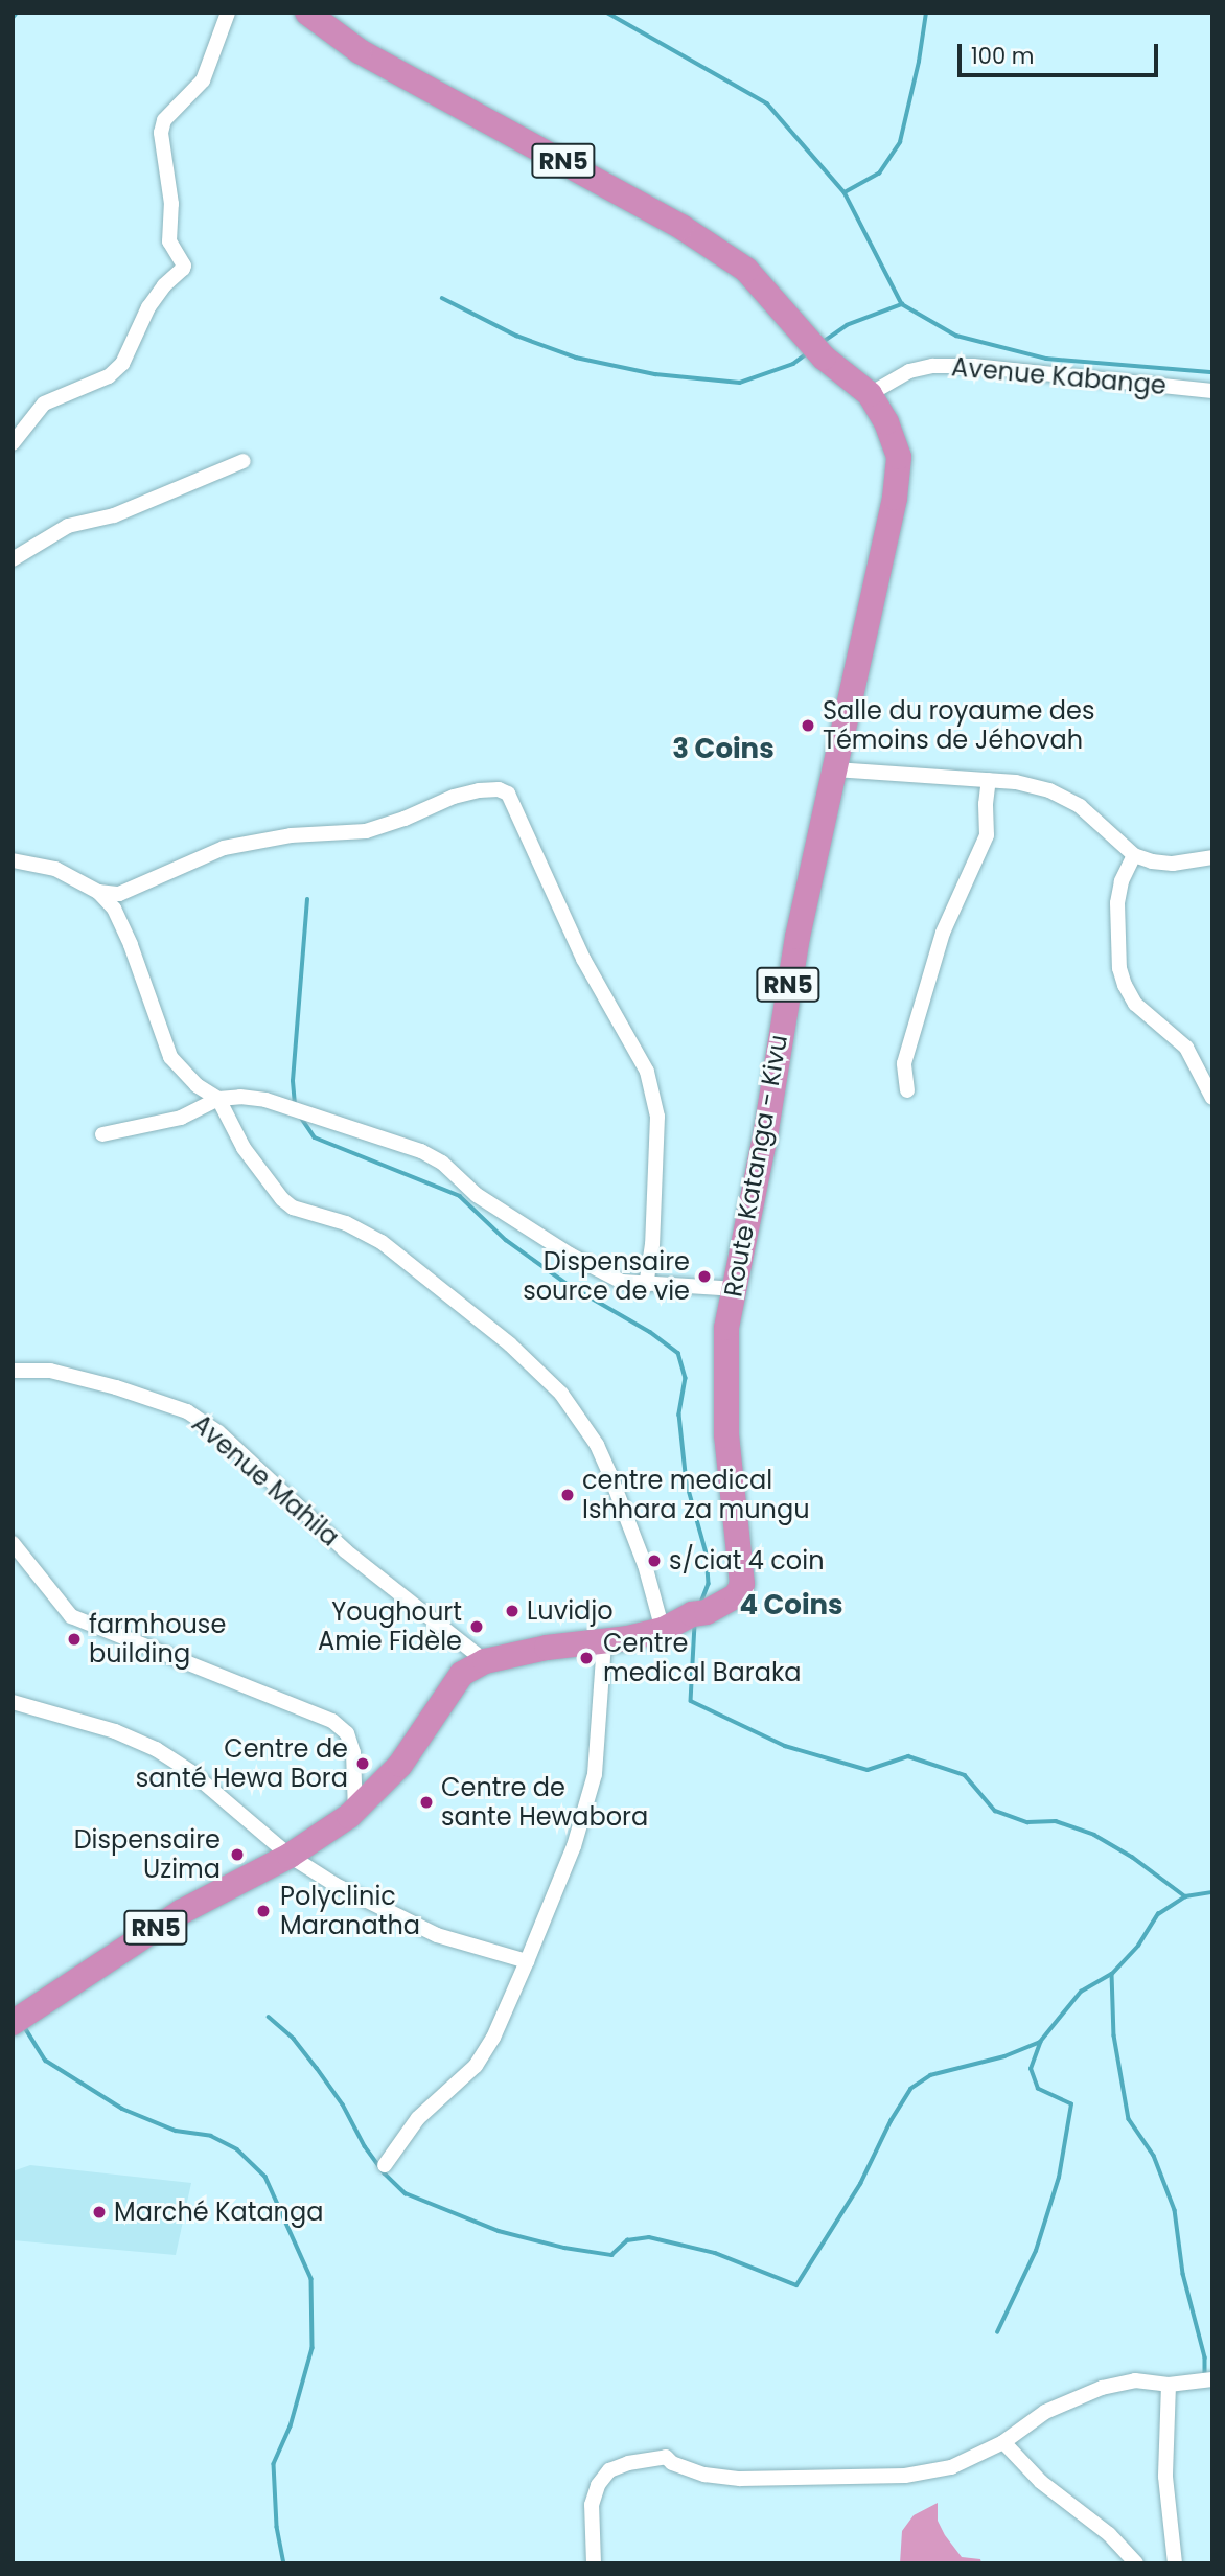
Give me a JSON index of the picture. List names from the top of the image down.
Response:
{
  "streets": {
    "highway": ["RN5", "Route Katanga - Kivu"],
    "street": ["Avenue Kabange", "Avenue Mahila"]
  },
  "crossings": [
    ["Avenue Kabange", "Route Katanga - Kivu"],
    ["Route Katanga - Kivu", "Avenue Mahila"]
  ],
  "districts": ["3 Coins", "4 Coins"],
  "places": [
    "Salle du royaume des Témoins de Jéhovah",
    "Dispensaire source de vie",
    "centre medical Ishhara za mungu",
    "s/ciat 4 coin",
    "Luvidjo",
    "Youghourt Amie Fidèle",
    "farmhouse building",
    "Centre medical Baraka",
    "Centre de santé Hewa Bora",
    "Centre de sante Hewabora",
    "Dispensaire Uzima",
    "Polyclinic Maranatha",
    "Marché Katanga"
  ],
  "scale_bar": "100 m"
}
